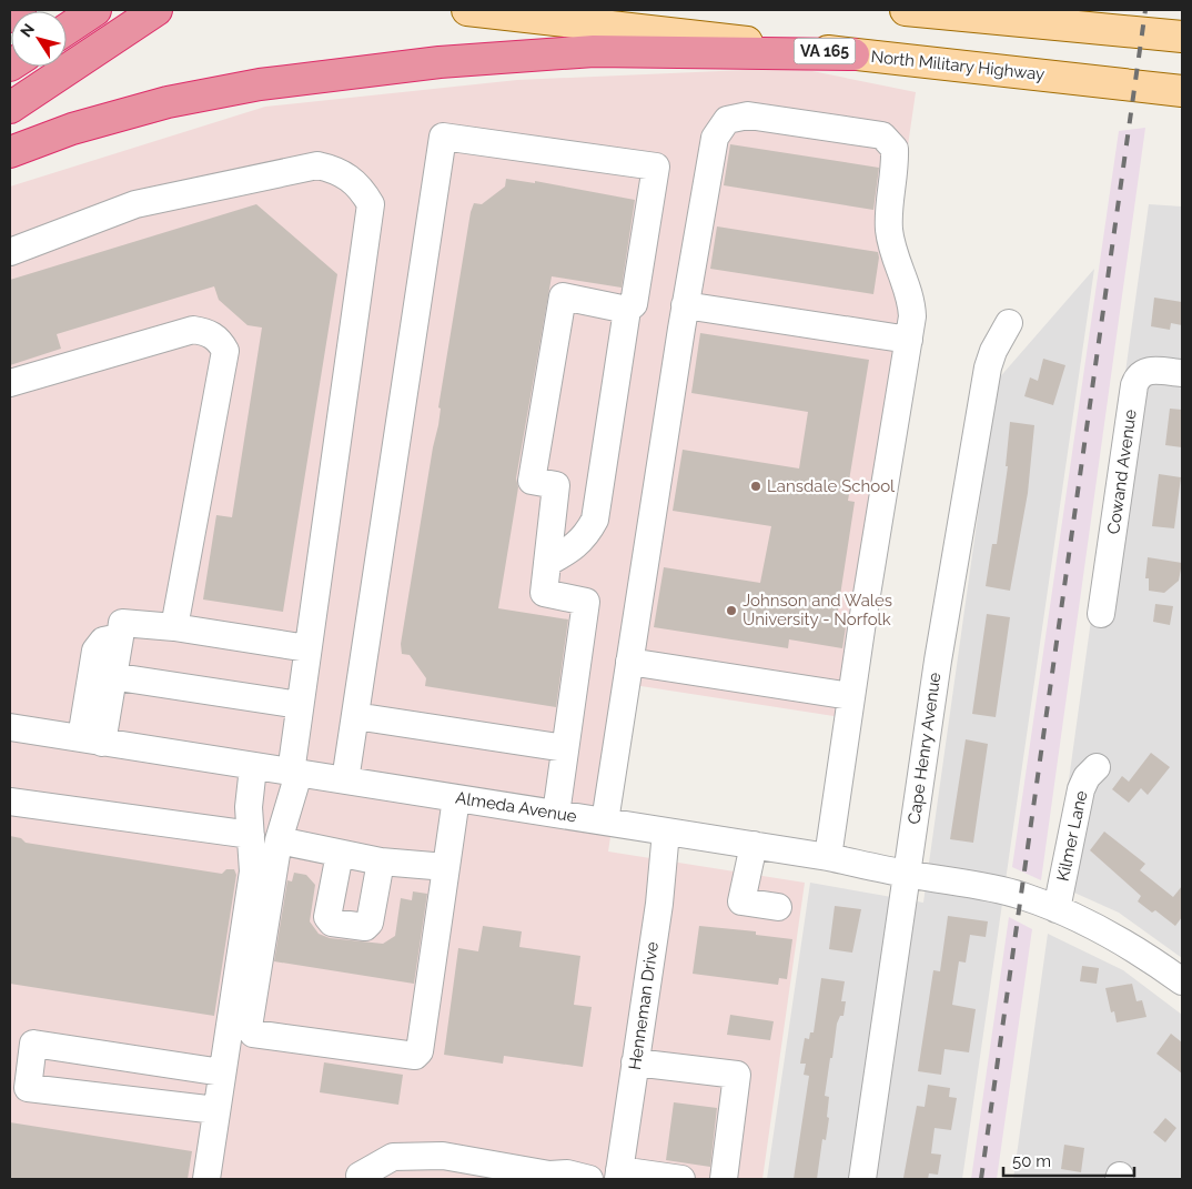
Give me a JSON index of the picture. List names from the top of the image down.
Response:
{
  "streets": {
    "main road": ["VA 165", "North Military Highway"],
    "street": [
      "Cowand Avenue",
      "Cape Henry Avenue",
      "Almeda Avenue",
      "Kilmer Lane",
      "Henneman Drive"
    ]
  },
  "crossings": [
    ["Cape Henry Avenue", "Almeda Avenue"],
    ["Almeda Avenue", "Kilmer Lane"],
    ["Almeda Avenue", "Henneman Drive"]
  ],
  "places": ["Lansdale School", "Johnson and Wales University - Norfolk"],
  "scale_bar": "50 m",
  "north": "top left"
}
